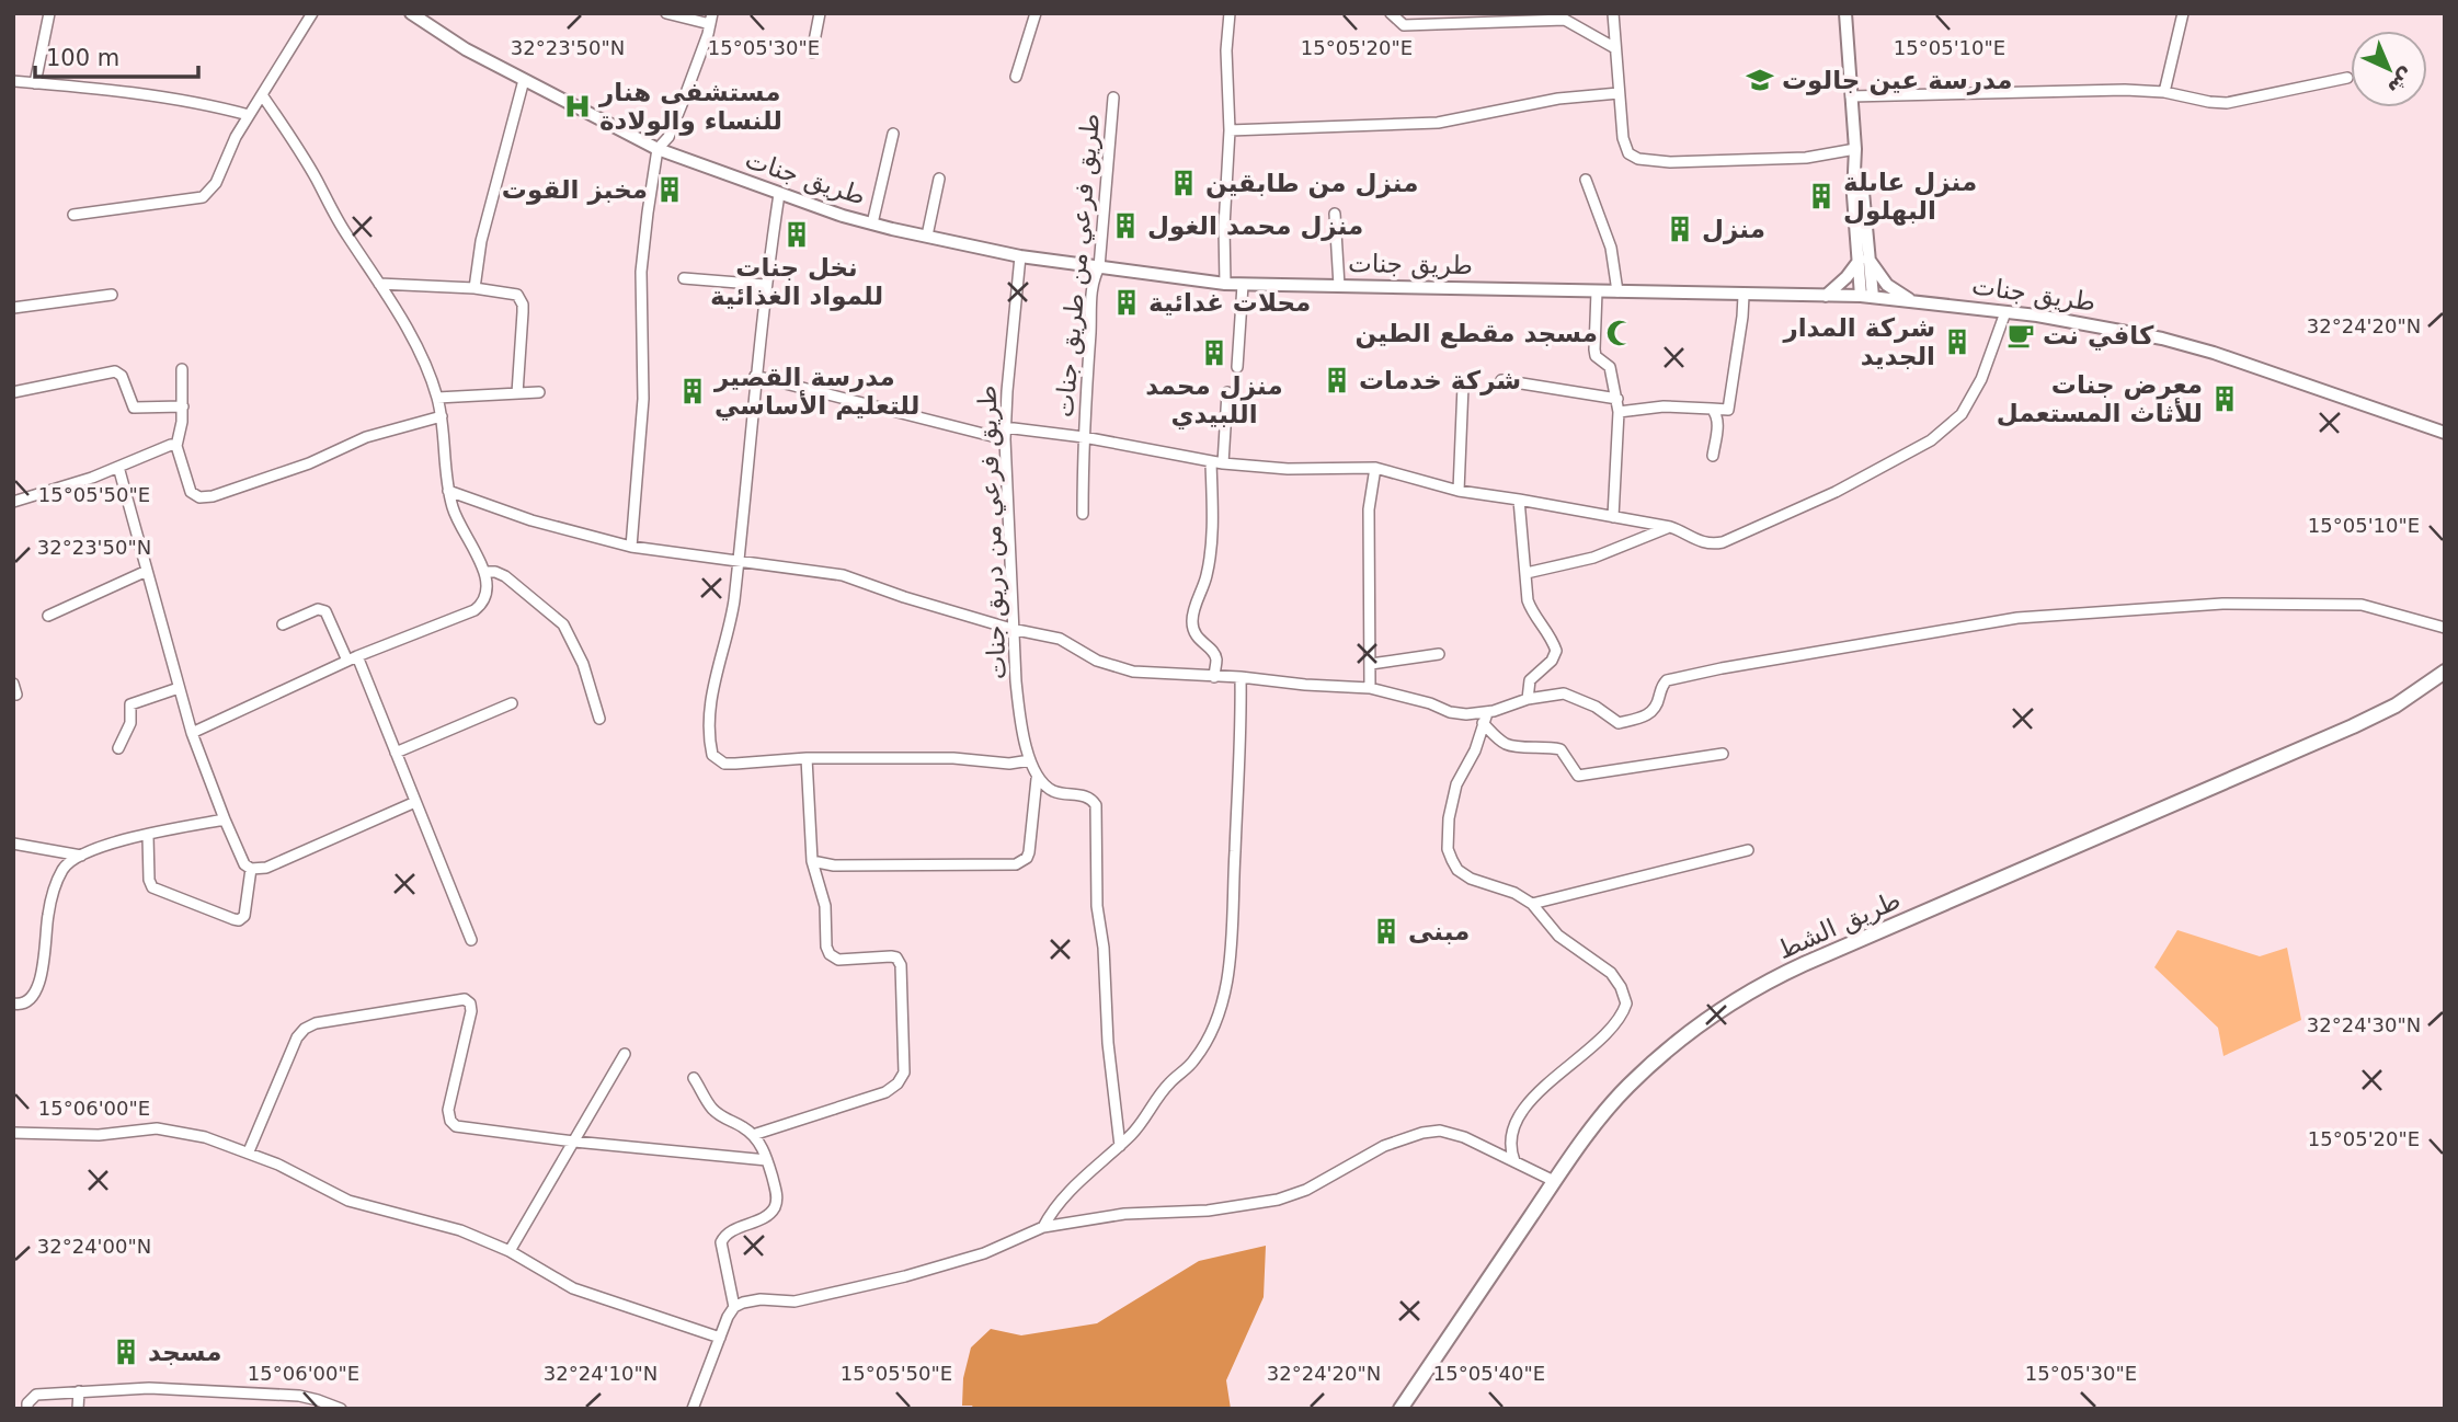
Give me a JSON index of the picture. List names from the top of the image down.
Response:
{
  "streets": {
    "main road": ["طريق الشط"],
    "street": ["طريق جنات", "طريق فرعي من طريق جنات", "طريق فرعي من دريق جنات"]
  },
  "crossings": [
    ["طريق جنات", "طريق فرعي من طريق جنات"],
    ["طريق جنات", "طريق فرعي من دريق جنات"]
  ],
  "places": {
    "school or university": ["مدرسة عين جالوت"],
    "hospital": ["مستشفى هنار للنساء والولادة"],
    "building": [
      "منزل من طابقين",
      "مخبز القوت",
      "منزل عاىلة البهلول",
      "منزل محمد الغول",
      "منزل",
      "نخل جنات للمواد الغذائية",
      "محلات غدائية",
      "شركة المدار الجديد",
      "منزل محمد اللبيدي",
      "شركة خدمات",
      "مدرسة القصير للتعليم الأساسي",
      "معرض جنات للأثاث المستعمل",
      "مبنى",
      "مسجد"
    ],
    "mosque": ["مسجد مقطع الطين"],
    "cafe": ["كافي نت"]
  },
  "scale_bar": "100 m",
  "north": "bottom right",
  "coordinates": [
    "32°23'50\"N",
    "15°05'30\"E",
    "15°05'20\"E",
    "15°05'10\"E",
    "32°24'20\"N",
    "15°05'50\"E",
    "32°24'30\"N",
    "15°06'00\"E",
    "32°24'00\"N",
    "15°05'40\"E",
    "32°24'10\"N"
  ]
}
